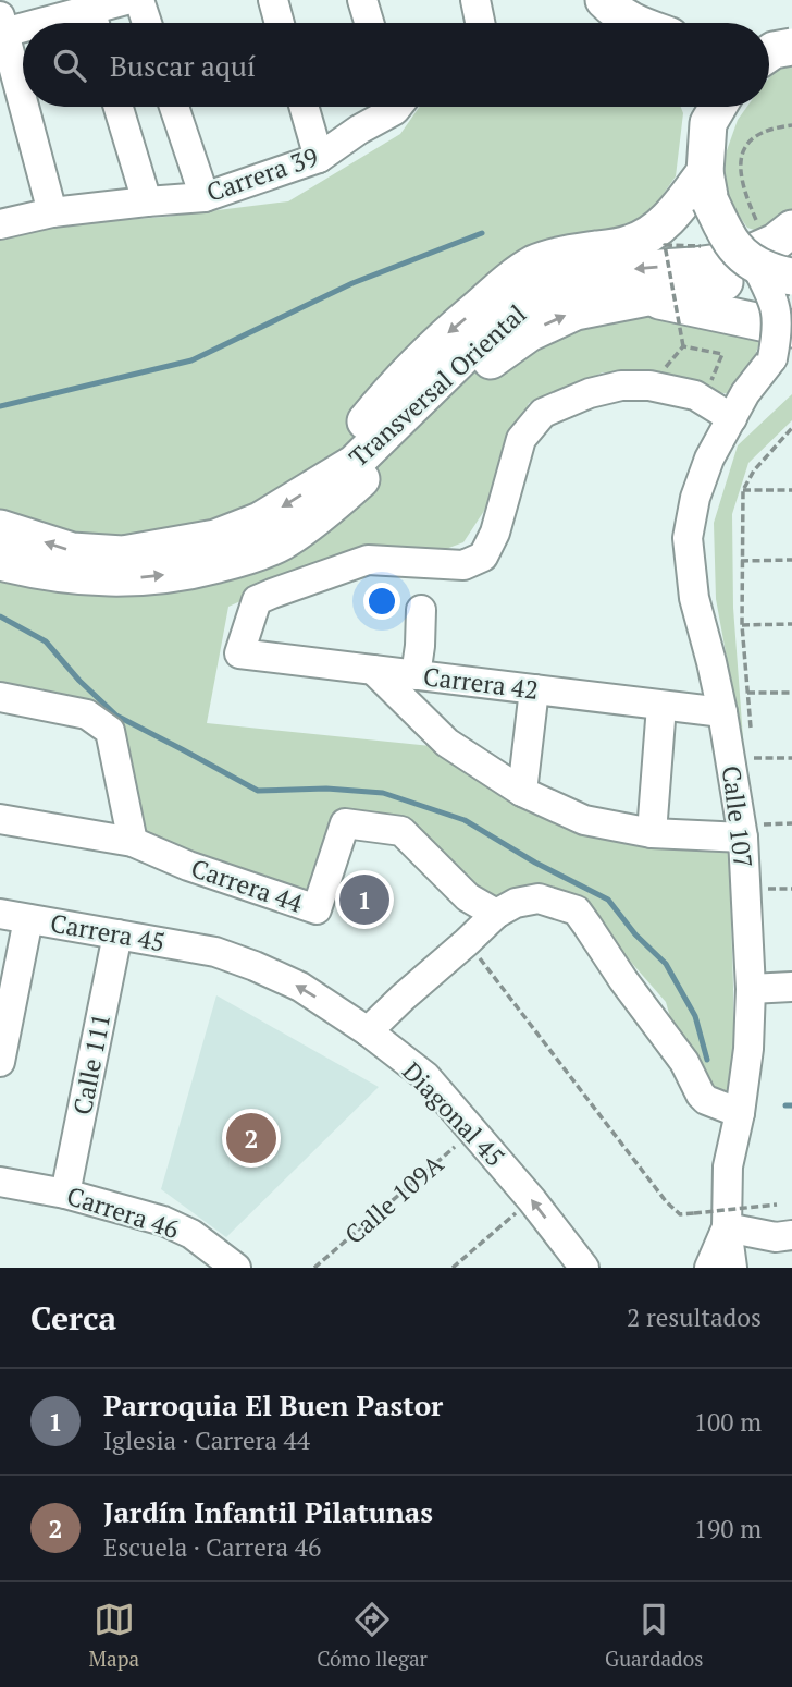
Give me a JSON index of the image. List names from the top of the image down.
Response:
{
  "streets": {
    "main road": ["Transversal Oriental"],
    "street": [
      "Carrera 39",
      "Carrera 42",
      "Calle 107",
      "Carrera 44",
      "Carrera 45",
      "Calle 111",
      "Diagonal 45",
      "Carrera 46"
    ],
    "path": ["Calle 109A"]
  },
  "crossings": [
    ["Carrera 42", "Calle 107"],
    ["Carrera 45", "Calle 111"],
    ["Carrera 45", "Diagonal 45"],
    ["Calle 111", "Carrera 46"],
    ["Diagonal 45", "Calle 109A"]
  ],
  "one_way": ["Diagonal 45"],
  "page": {
    "search": "Buscar aquí",
    "pins": ["1", "2"],
    "heading": ["Cerca", "2 resultados"],
    "list": [
      {
        "mark": "1",
        "name": "Parroquia El Buen Pastor",
        "note": "Iglesia · Carrera 44",
        "value": "100 m"
      },
      {
        "mark": "2",
        "name": "Jardín Infantil Pilatunas",
        "note": "Escuela · Carrera 46",
        "value": "190 m"
      }
    ],
    "nav": ["Mapa", "Cómo llegar", "Guardados"]
  }
}
